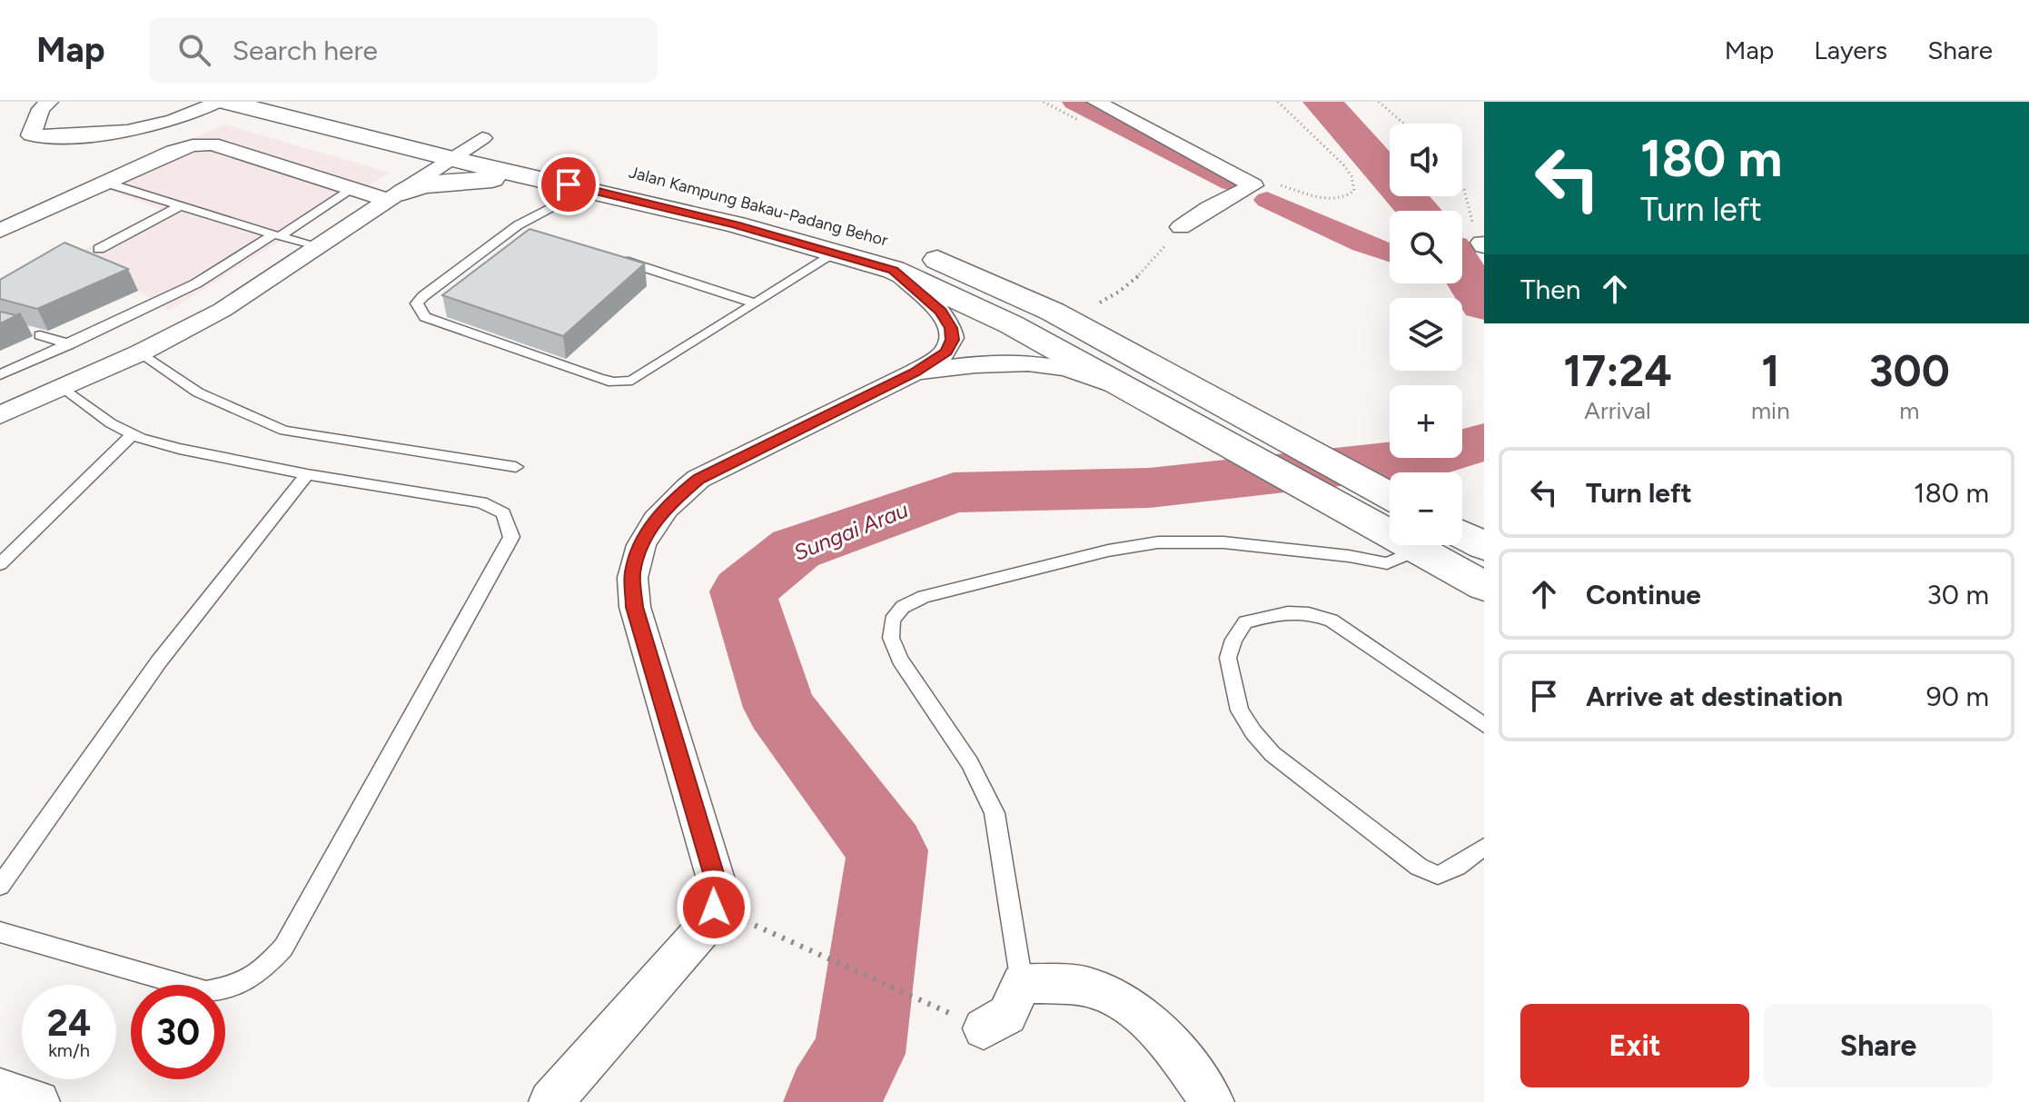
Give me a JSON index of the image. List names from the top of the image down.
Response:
{
  "streets": {
    "street": ["Jalan Kampung Bakau-Padang Behor"]
  },
  "water": ["Sungai Arau"],
  "page": {
    "header": "Map",
    "search": "Search here",
    "nav": ["Map", "Layers", "Share"],
    "turn": ["180 m", "Turn left"],
    "map_buttons": ["+", "−"],
    "then": "Then",
    "eta": [
      "17:24",
      "Arrival",
      "1",
      "min",
      "300",
      "m"
    ],
    "list": [
      {
        "name": "Turn left",
        "value": "180 m"
      },
      {
        "name": "Continue",
        "value": "30 m"
      },
      {
        "name": "Arrive at destination",
        "value": "90 m"
      }
    ],
    "speed": "24 km/h",
    "limit": "30",
    "buttons": ["Exit", "Share"]
  }
}
